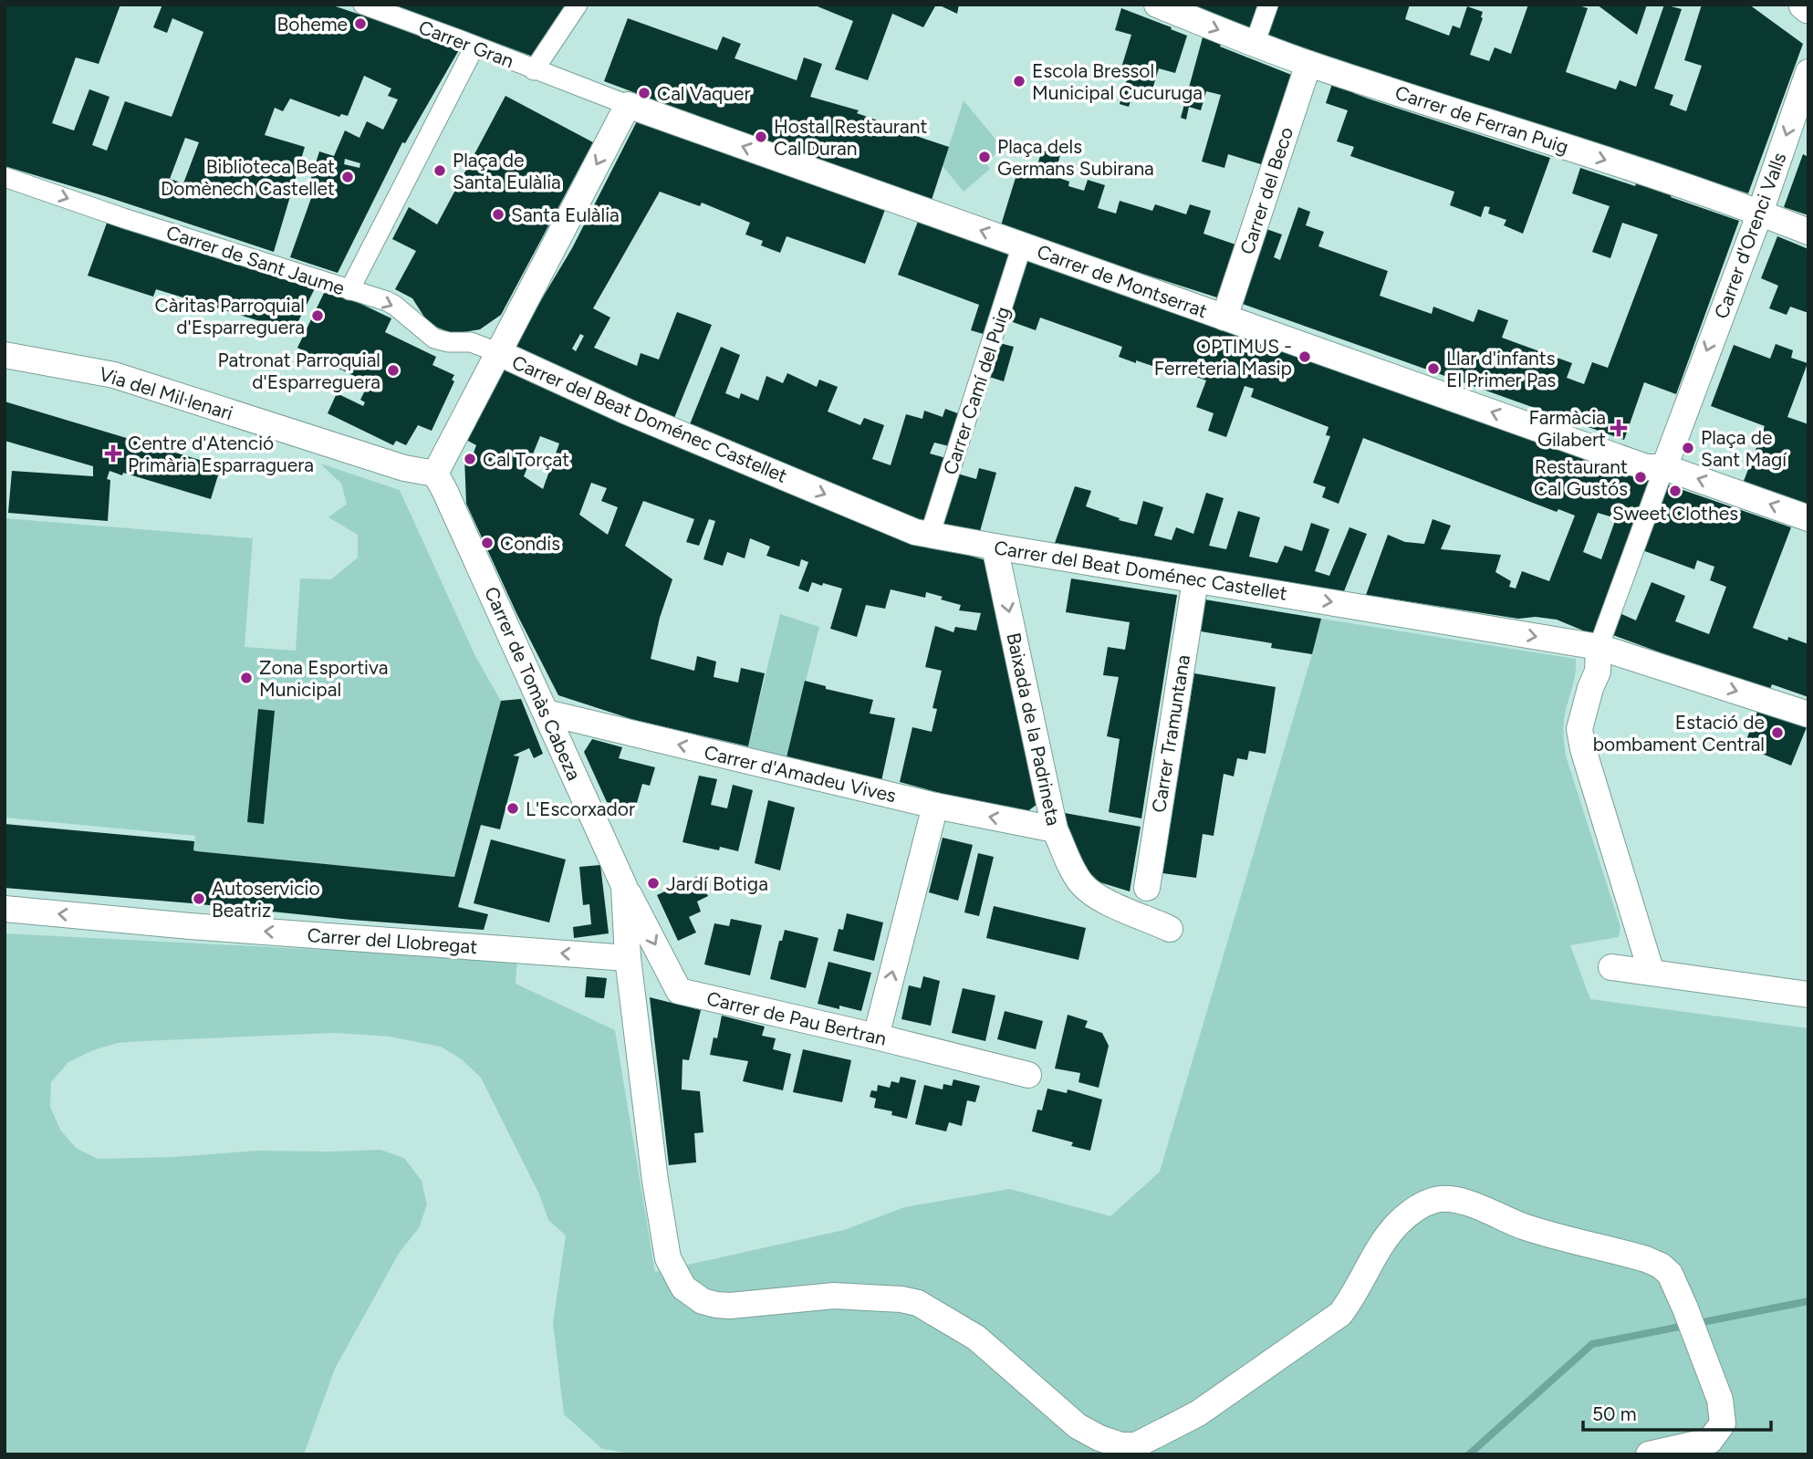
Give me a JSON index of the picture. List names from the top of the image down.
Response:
{
  "streets": {
    "street": [
      "Carrer Gran",
      "Carrer de Ferran Puig",
      "Carrer del Beco",
      "Carrer d'Orenci Valls",
      "Carrer de Sant Jaume",
      "Carrer de Montserrat",
      "Carrer Camí del Puig",
      "Via del Mil·lenari",
      "Carrer del Beat Doménec Castellet",
      "Carrer de Tomàs Cabeza",
      "Baixada de la Padrineta",
      "Carrer Tramuntana",
      "Carrer d'Amadeu Vives",
      "Carrer del Llobregat",
      "Carrer de Pau Bertran"
    ]
  },
  "crossings": [
    ["Carrer de Ferran Puig", "Carrer del Beco"],
    ["Carrer de Ferran Puig", "Carrer d'Orenci Valls"],
    ["Carrer del Beco", "Carrer de Montserrat"],
    ["Carrer d'Orenci Valls", "Carrer de Montserrat"],
    ["Carrer de Sant Jaume", "Carrer del Beat Doménec Castellet"],
    ["Carrer de Montserrat", "Carrer Camí del Puig"],
    ["Carrer Camí del Puig", "Carrer del Beat Doménec Castellet"],
    ["Via del Mil·lenari", "Carrer de Tomàs Cabeza"],
    ["Carrer del Beat Doménec Castellet", "Baixada de la Padrineta"],
    ["Carrer del Beat Doménec Castellet", "Carrer Tramuntana"],
    ["Carrer de Tomàs Cabeza", "Carrer d'Amadeu Vives"],
    ["Carrer de Tomàs Cabeza", "Carrer del Llobregat"],
    ["Carrer de Tomàs Cabeza", "Carrer de Pau Bertran"],
    ["Baixada de la Padrineta", "Carrer d'Amadeu Vives"]
  ],
  "one_way": [
    "Carrer de Ferran Puig",
    "Carrer d'Orenci Valls",
    "Carrer de Sant Jaume",
    "Carrer de Montserrat",
    "Carrer del Beat Doménec Castellet",
    "Baixada de la Padrineta",
    "Carrer d'Amadeu Vives",
    "Carrer del Llobregat",
    "Carrer de Pau Bertran"
  ],
  "places": {
    "other": [
      "Boheme",
      "Escola Bressol Municipal Cucuruga",
      "Cal Vaquer",
      "Hostal Restaurant Cal Duran",
      "Plaça dels Germans Subirana",
      "Plaça de Santa Eulàlia",
      "Biblioteca Beat Domènech Castellet",
      "Santa Eulàlia",
      "Càritas Parroquial d'Esparreguera",
      "OPTIMUS - Ferreteria Masip",
      "Llar d'infants El Primer Pas",
      "Patronat Parroquial d'Esparreguera",
      "Plaça de Sant Magí",
      "Cal Torçat",
      "Restaurant Cal Gustós",
      "Sweet Clothes",
      "Condis",
      "Zona Esportiva Municipal",
      "Estació de bombament Central",
      "L'Escorxador",
      "Jardí Botiga",
      "Autoservicio Beatriz"
    ],
    "health": ["Farmàcia Gilabert", "Centre d'Atenció Primària Esparraguera"]
  },
  "scale_bar": "50 m"
}
